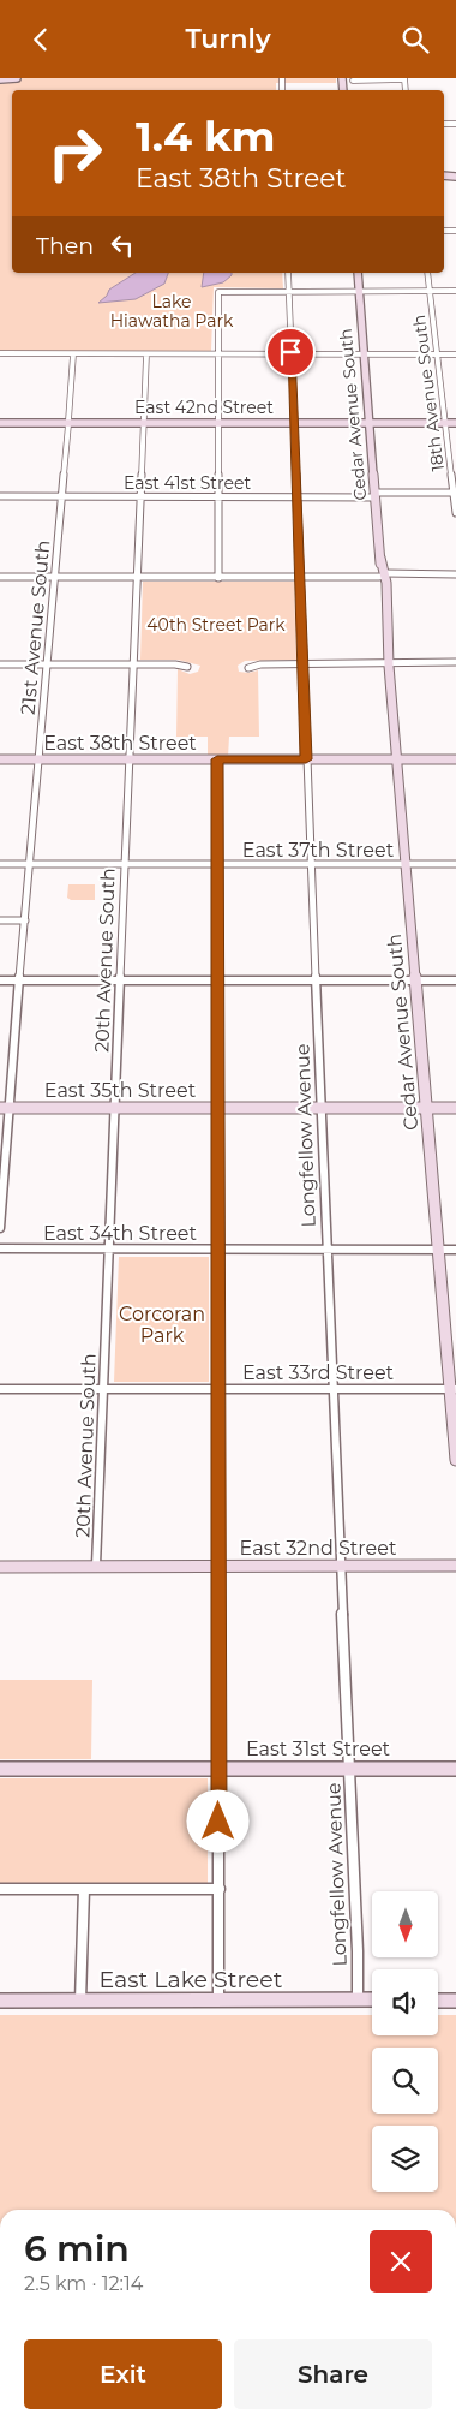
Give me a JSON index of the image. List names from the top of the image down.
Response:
{
  "streets": {
    "main road": ["East 42nd Street", "Cedar Avenue South"],
    "street": [
      "18th Avenue South",
      "East 41st Street",
      "21st Avenue South",
      "East 38th Street",
      "East 37th Street",
      "20th Avenue South",
      "East 35th Street",
      "Longfellow Avenue",
      "East 34th Street",
      "East 33rd Street",
      "East 32nd Street",
      "East 31st Street",
      "East Lake Street"
    ]
  },
  "crossings": [
    ["18th Avenue South", "East 42nd Street"],
    ["18th Avenue South", "East 41st Street"],
    ["East 42nd Street", "Cedar Avenue South"],
    ["East 42nd Street", "21st Avenue South"],
    ["East 42nd Street", "20th Avenue South"],
    ["East 42nd Street", "Longfellow Avenue"],
    ["Cedar Avenue South", "East 41st Street"],
    ["Cedar Avenue South", "East 38th Street"],
    ["Cedar Avenue South", "East 37th Street"],
    ["Cedar Avenue South", "East 35th Street"],
    ["Cedar Avenue South", "East 34th Street"],
    ["Cedar Avenue South", "East 33rd Street"],
    ["East 41st Street", "21st Avenue South"],
    ["East 41st Street", "20th Avenue South"],
    ["East 41st Street", "Longfellow Avenue"],
    ["21st Avenue South", "East 38th Street"],
    ["21st Avenue South", "East 37th Street"],
    ["21st Avenue South", "East 35th Street"],
    ["East 38th Street", "20th Avenue South"],
    ["East 38th Street", "Longfellow Avenue"],
    ["East 37th Street", "20th Avenue South"],
    ["East 37th Street", "Longfellow Avenue"],
    ["20th Avenue South", "East 35th Street"],
    ["20th Avenue South", "East 34th Street"],
    ["20th Avenue South", "East 33rd Street"],
    ["20th Avenue South", "East 32nd Street"],
    ["East 35th Street", "Longfellow Avenue"],
    ["Longfellow Avenue", "East 34th Street"],
    ["Longfellow Avenue", "East 33rd Street"],
    ["Longfellow Avenue", "East 32nd Street"],
    ["Longfellow Avenue", "East 31st Street"],
    ["Longfellow Avenue", "East Lake Street"]
  ],
  "parks": ["Lake Hiawatha Park", "40th Street Park", "Corcoran Park"],
  "north": "bottom",
  "page": {
    "header": "Turnly",
    "turn": ["1.4 km", "East 38th Street"],
    "then": "Then",
    "heading": ["6 min", "2.5 km · 12:14"],
    "buttons": ["Exit", "Share"]
  }
}
